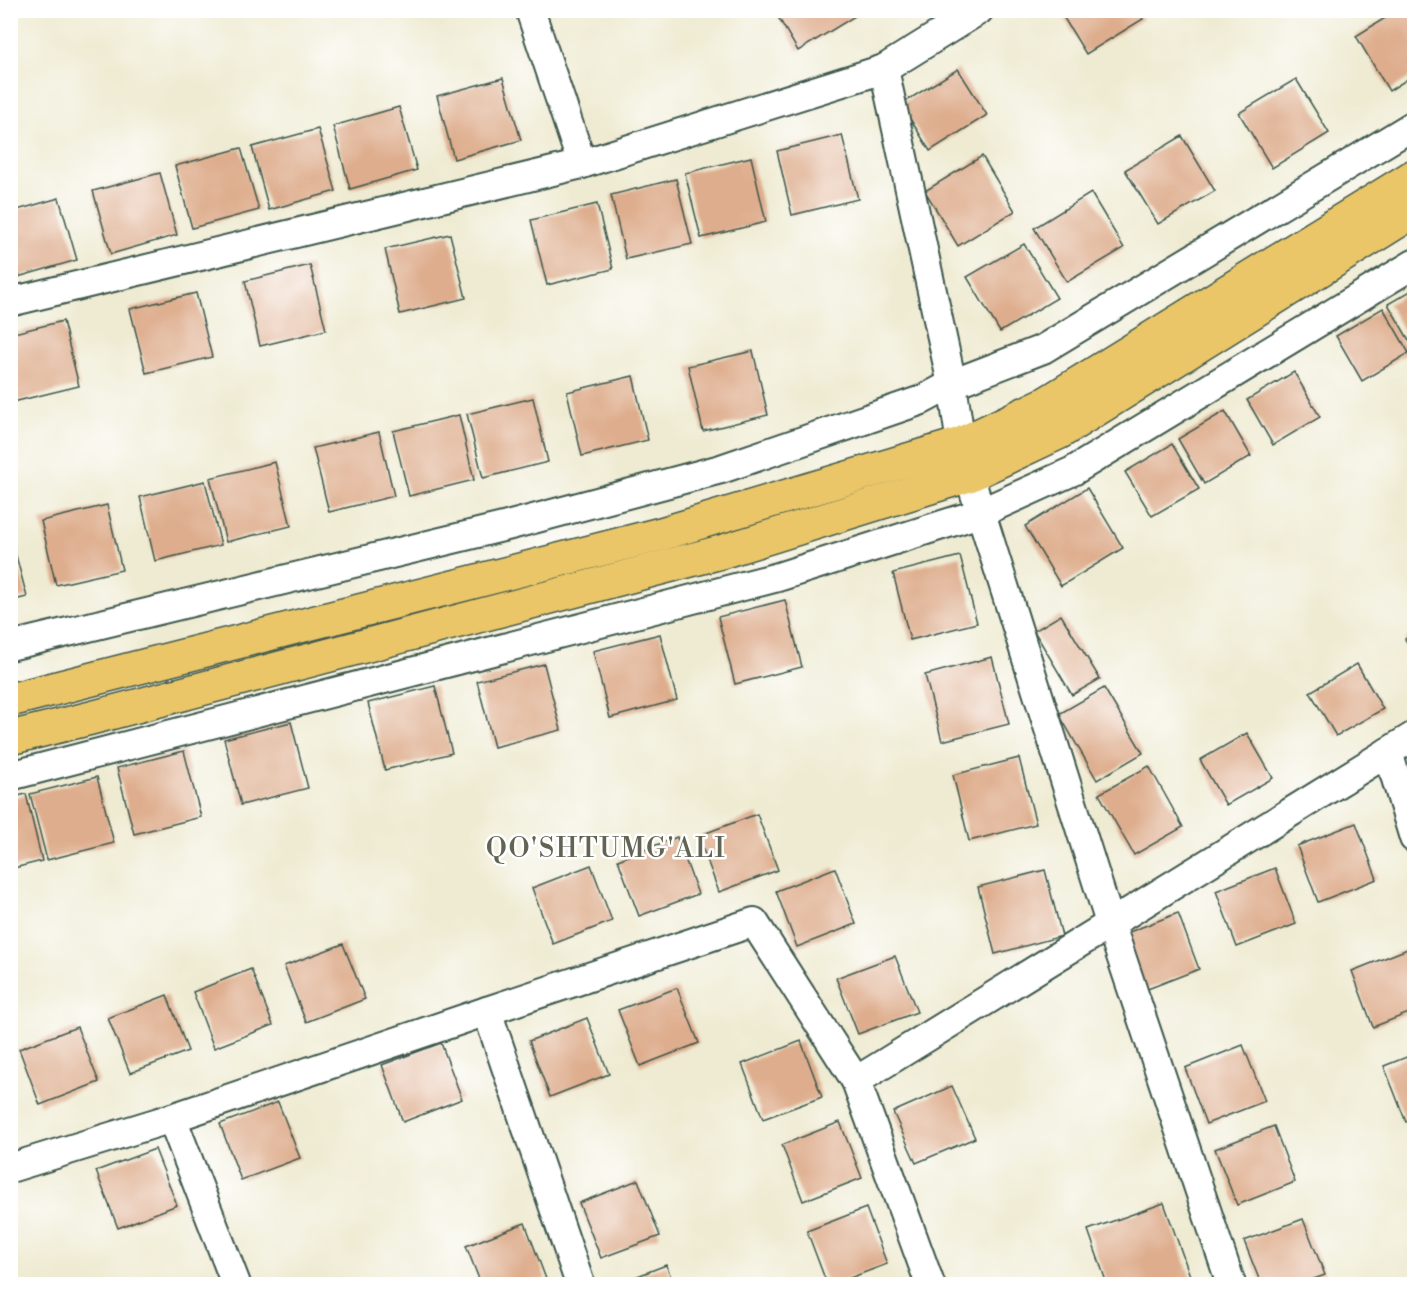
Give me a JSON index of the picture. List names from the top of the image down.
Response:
{
  "districts": ["QO'SHTUMG'ALI"]
}
